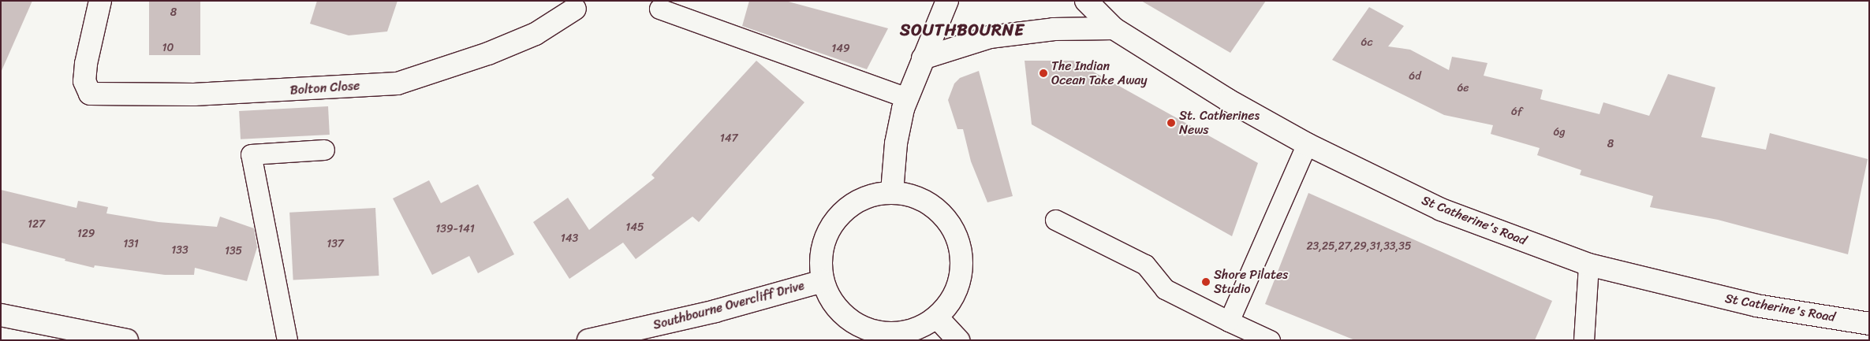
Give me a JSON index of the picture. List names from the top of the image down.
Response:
{
  "streets": {
    "street": ["Bolton Close", "St Catherine's Road", "Southbourne Overcliff Drive"]
  },
  "districts": ["SOUTHBOURNE"],
  "places": ["The Indian Ocean Take Away", "St. Catherines News", "Shore Pilates Studio"],
  "house_numbers": [
    "8",
    "6c",
    "10",
    "149",
    "6d",
    "6e",
    "6f",
    "6g",
    "147",
    "8",
    "127",
    "145",
    "139-141",
    "129",
    "143",
    "131",
    "137",
    "23,25,27,29,31,33,35",
    "133",
    "135"
  ]
}
